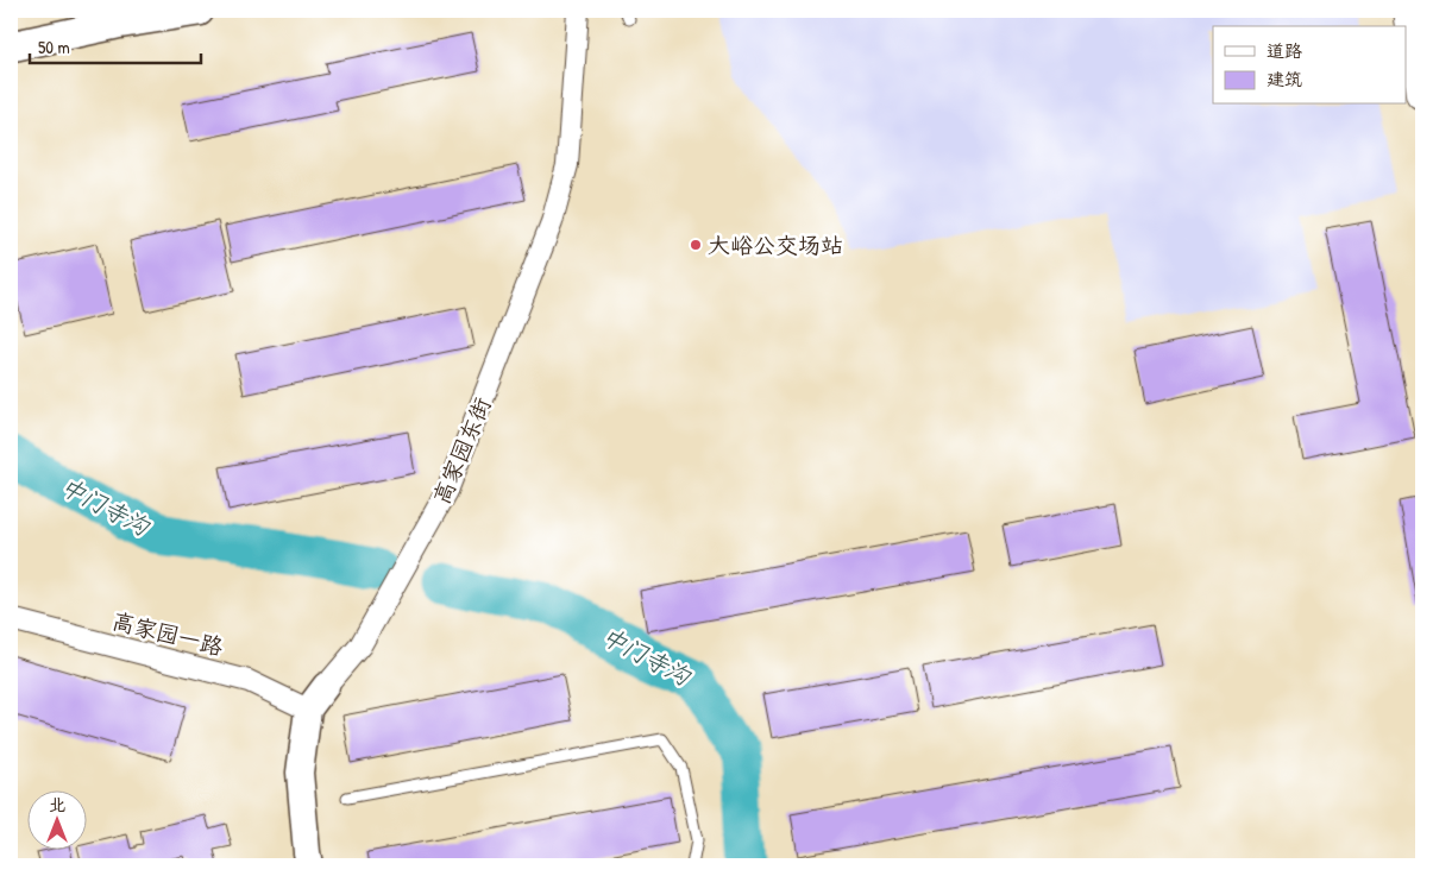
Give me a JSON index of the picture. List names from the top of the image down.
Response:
{
  "streets": {
    "street": ["高家园东街", "高家园一路"]
  },
  "crossings": [
    ["高家园东街", "高家园一路"]
  ],
  "water": ["中门寺沟"],
  "places": ["大峪公交场站"],
  "legend": ["道路", "建筑"],
  "scale_bar": "50 m",
  "north": "top"
}
